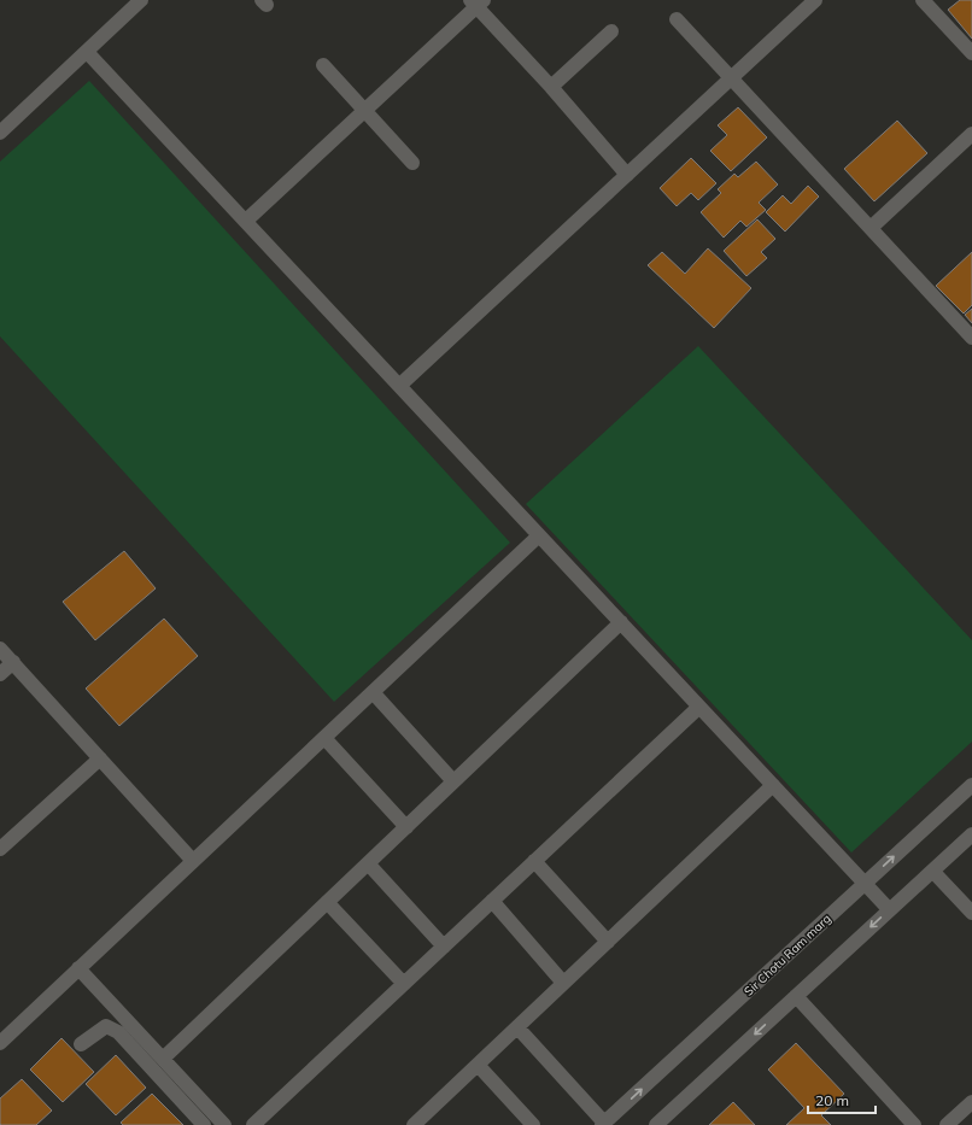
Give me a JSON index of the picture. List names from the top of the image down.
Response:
{
  "streets": {
    "street": ["Sir Chotu Ram marg"]
  },
  "scale_bar": "20 m"
}
